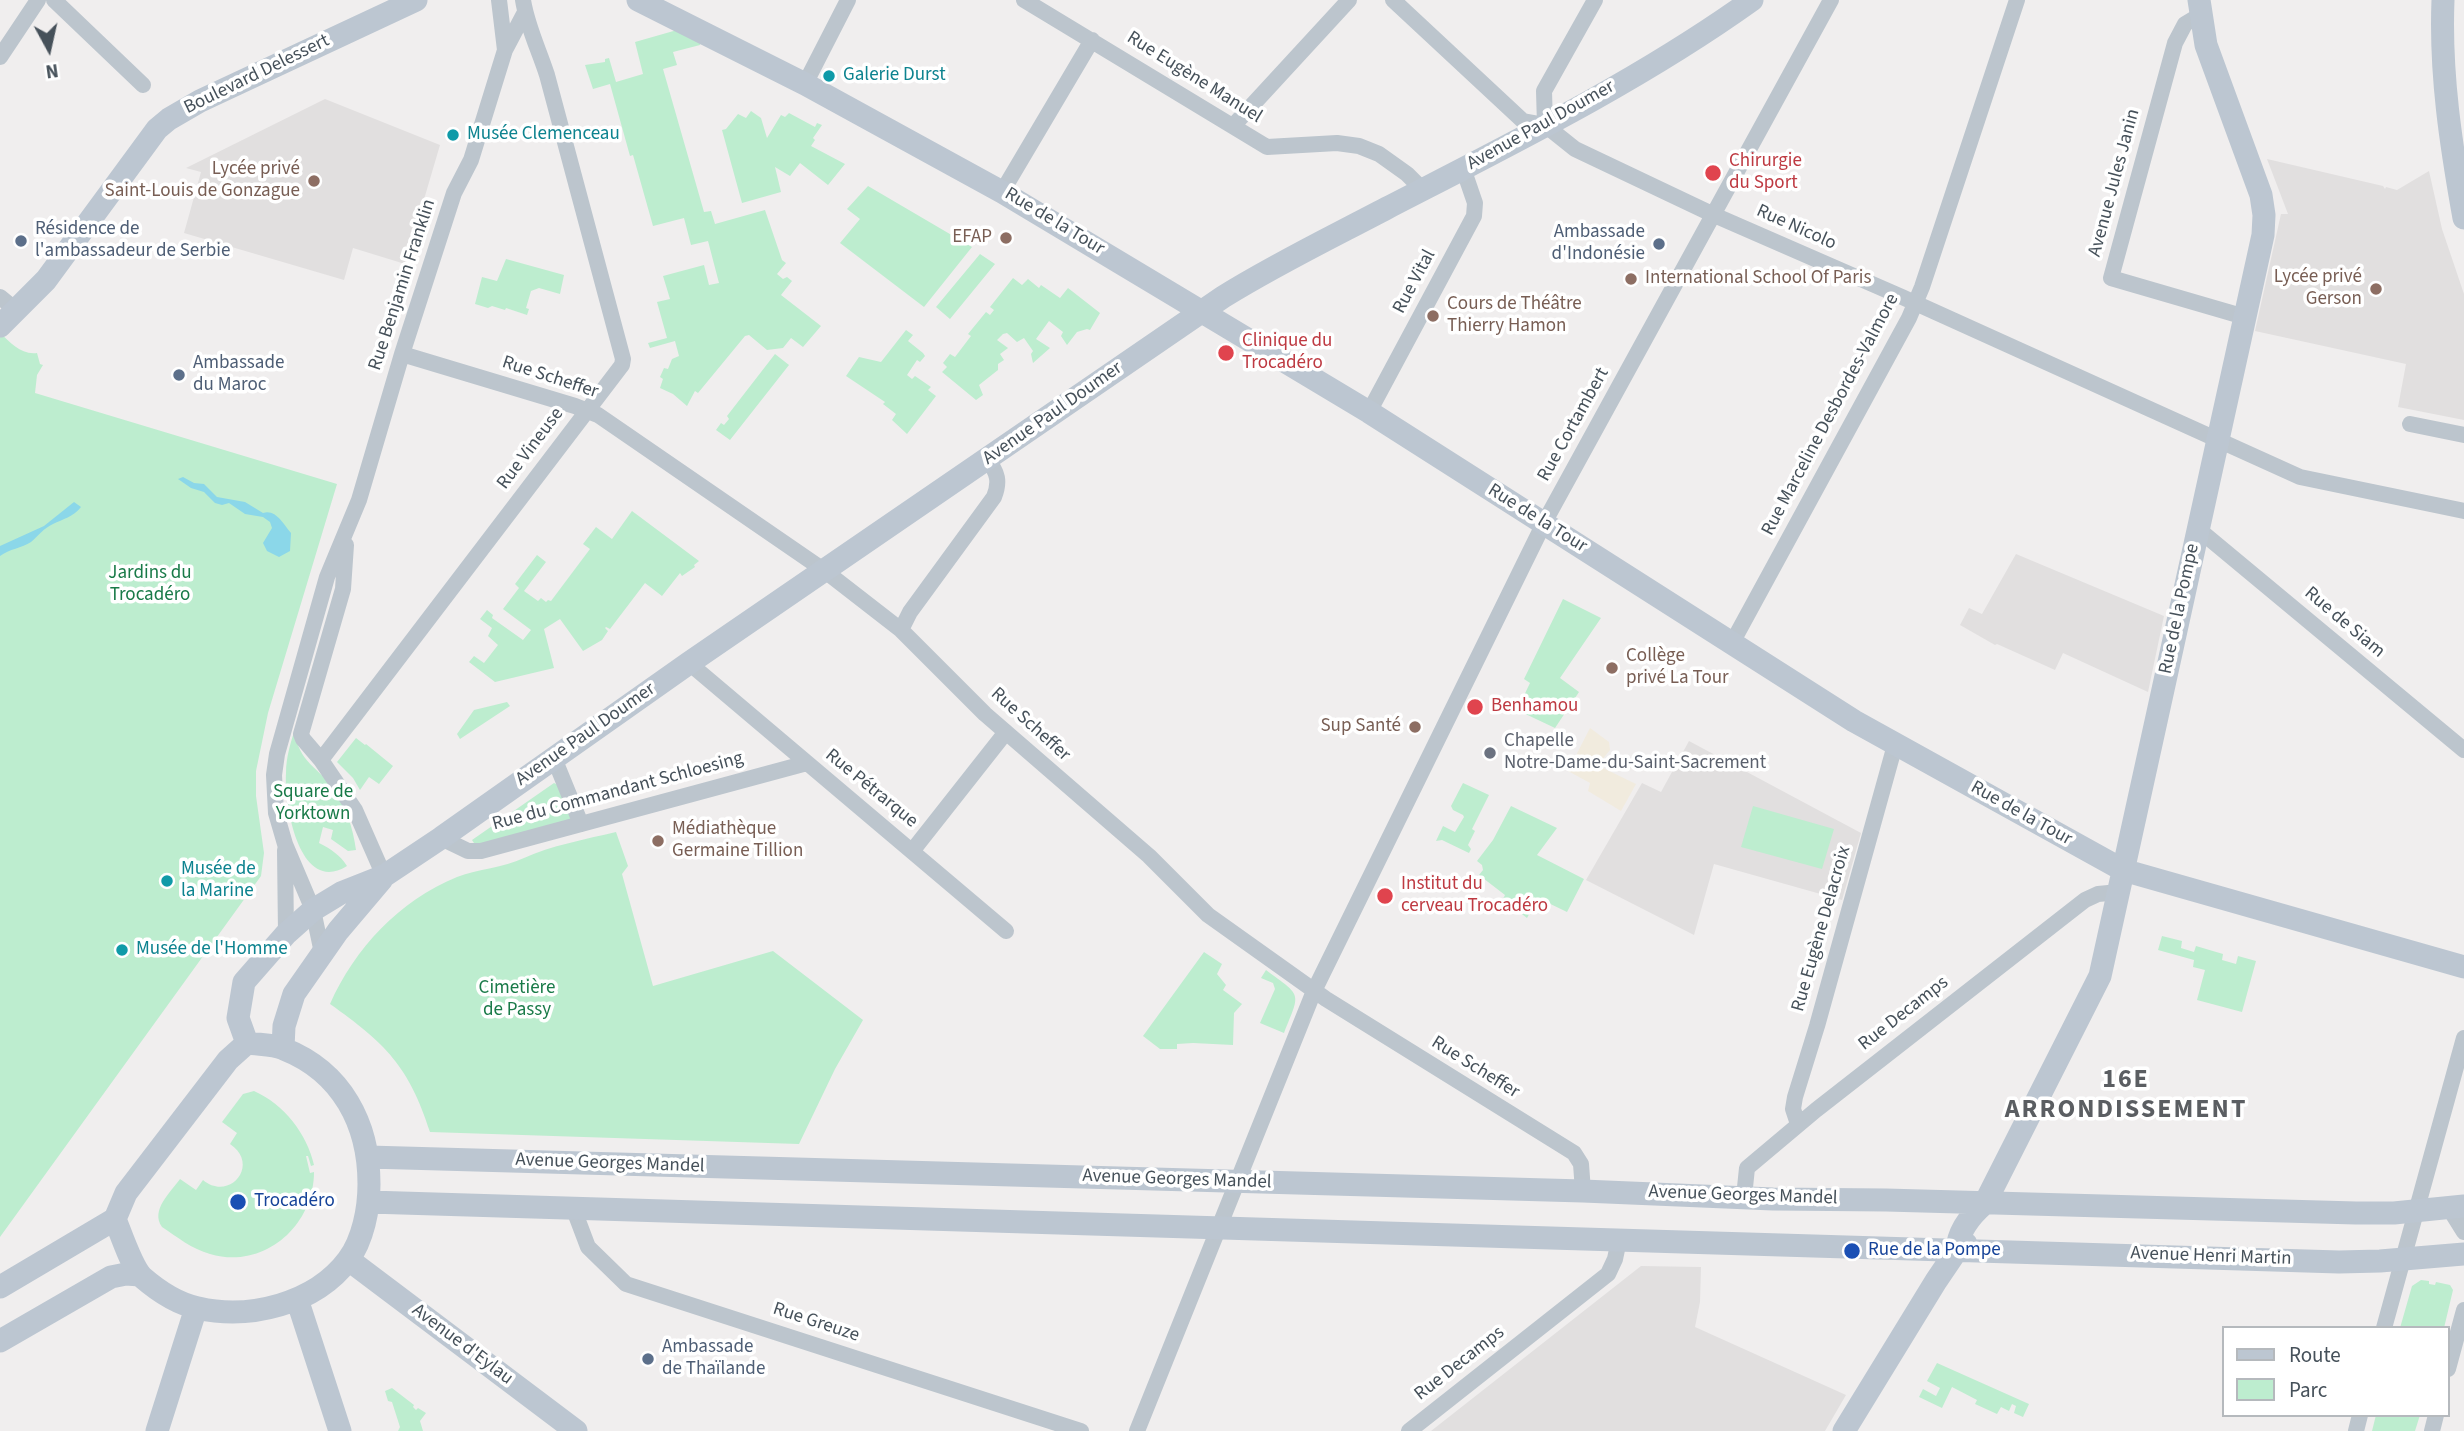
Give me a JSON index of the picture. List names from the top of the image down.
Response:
{
  "streets": {
    "main road": [
      "Boulevard Delessert",
      "Avenue Paul Doumer",
      "Rue de la Tour",
      "Rue de la Pompe",
      "Avenue Georges Mandel",
      "Avenue Henri Martin",
      "Avenue d'Eylau"
    ],
    "street": [
      "Rue Eugène Manuel",
      "Avenue Jules Janin",
      "Rue Nicolo",
      "Rue Vital",
      "Rue Benjamin Franklin",
      "Rue Scheffer",
      "Rue Marceline Desbordes-Valmore",
      "Rue Cortambert",
      "Rue Vineuse",
      "Rue de Siam",
      "Rue Pétrarque",
      "Rue du Commandant Schloesing",
      "Rue Eugène Delacroix",
      "Rue Decamps",
      "Rue Greuze"
    ]
  },
  "crossings": [
    ["Rue Eugène Manuel", "Avenue Paul Doumer"],
    ["Avenue Paul Doumer", "Rue de la Tour"],
    ["Avenue Paul Doumer", "Rue Nicolo"],
    ["Avenue Paul Doumer", "Rue Vital"],
    ["Avenue Paul Doumer", "Rue Benjamin Franklin"],
    ["Avenue Paul Doumer", "Rue Scheffer"],
    ["Avenue Paul Doumer", "Rue Pétrarque"],
    ["Avenue Paul Doumer", "Rue du Commandant Schloesing"],
    ["Avenue Jules Janin", "Rue de la Pompe"],
    ["Rue de la Tour", "Rue Vital"],
    ["Rue de la Tour", "Rue Marceline Desbordes-Valmore"],
    ["Rue de la Tour", "Rue Cortambert"],
    ["Rue de la Tour", "Rue de la Pompe"],
    ["Rue de la Tour", "Rue Eugène Delacroix"],
    ["Rue de la Tour", "Rue Decamps"],
    ["Rue Nicolo", "Rue Marceline Desbordes-Valmore"],
    ["Rue Nicolo", "Rue Cortambert"],
    ["Rue Nicolo", "Rue de la Pompe"],
    ["Rue Benjamin Franklin", "Rue Scheffer"],
    ["Rue Benjamin Franklin", "Rue Vineuse"],
    ["Rue Scheffer", "Rue Cortambert"],
    ["Rue Scheffer", "Rue Vineuse"],
    ["Rue Scheffer", "Rue Pétrarque"],
    ["Rue Scheffer", "Avenue Georges Mandel"],
    ["Rue Cortambert", "Avenue Georges Mandel"],
    ["Rue de la Pompe", "Rue de Siam"],
    ["Rue de la Pompe", "Rue Decamps"],
    ["Rue de la Pompe", "Avenue Georges Mandel"],
    ["Rue de la Pompe", "Avenue Henri Martin"],
    ["Rue Pétrarque", "Rue du Commandant Schloesing"],
    ["Rue Eugène Delacroix", "Rue Decamps"],
    ["Rue Decamps", "Avenue Georges Mandel"]
  ],
  "districts": ["16E ARRONDISSEMENT"],
  "parks": ["Jardins du Trocadéro", "Square de Yorktown", "Cimetière de Passy"],
  "places": [
    "Galerie Durst",
    "Musée Clemenceau",
    "Chirurgie du Sport",
    "Lycée privé Saint-Louis de Gonzague",
    "EFAP",
    "Résidence de l'ambassadeur de Serbie",
    "Ambassade d'Indonésie",
    "International School Of Paris",
    "Lycée privé Gerson",
    "Cours de Théâtre Thierry Hamon",
    "Clinique du Trocadéro",
    "Ambassade du Maroc",
    "Collège privé La Tour",
    "Benhamou",
    "Sup Santé",
    "Chapelle Notre-Dame-du-Saint-Sacrement",
    "Médiathèque Germaine Tillion",
    "Musée de la Marine",
    "Institut du cerveau Trocadéro",
    "Musée de l'Homme",
    "Trocadéro",
    "Rue de la Pompe",
    "Ambassade de Thaïlande"
  ],
  "legend": ["Route", "Parc"],
  "north": "bottom"
}
